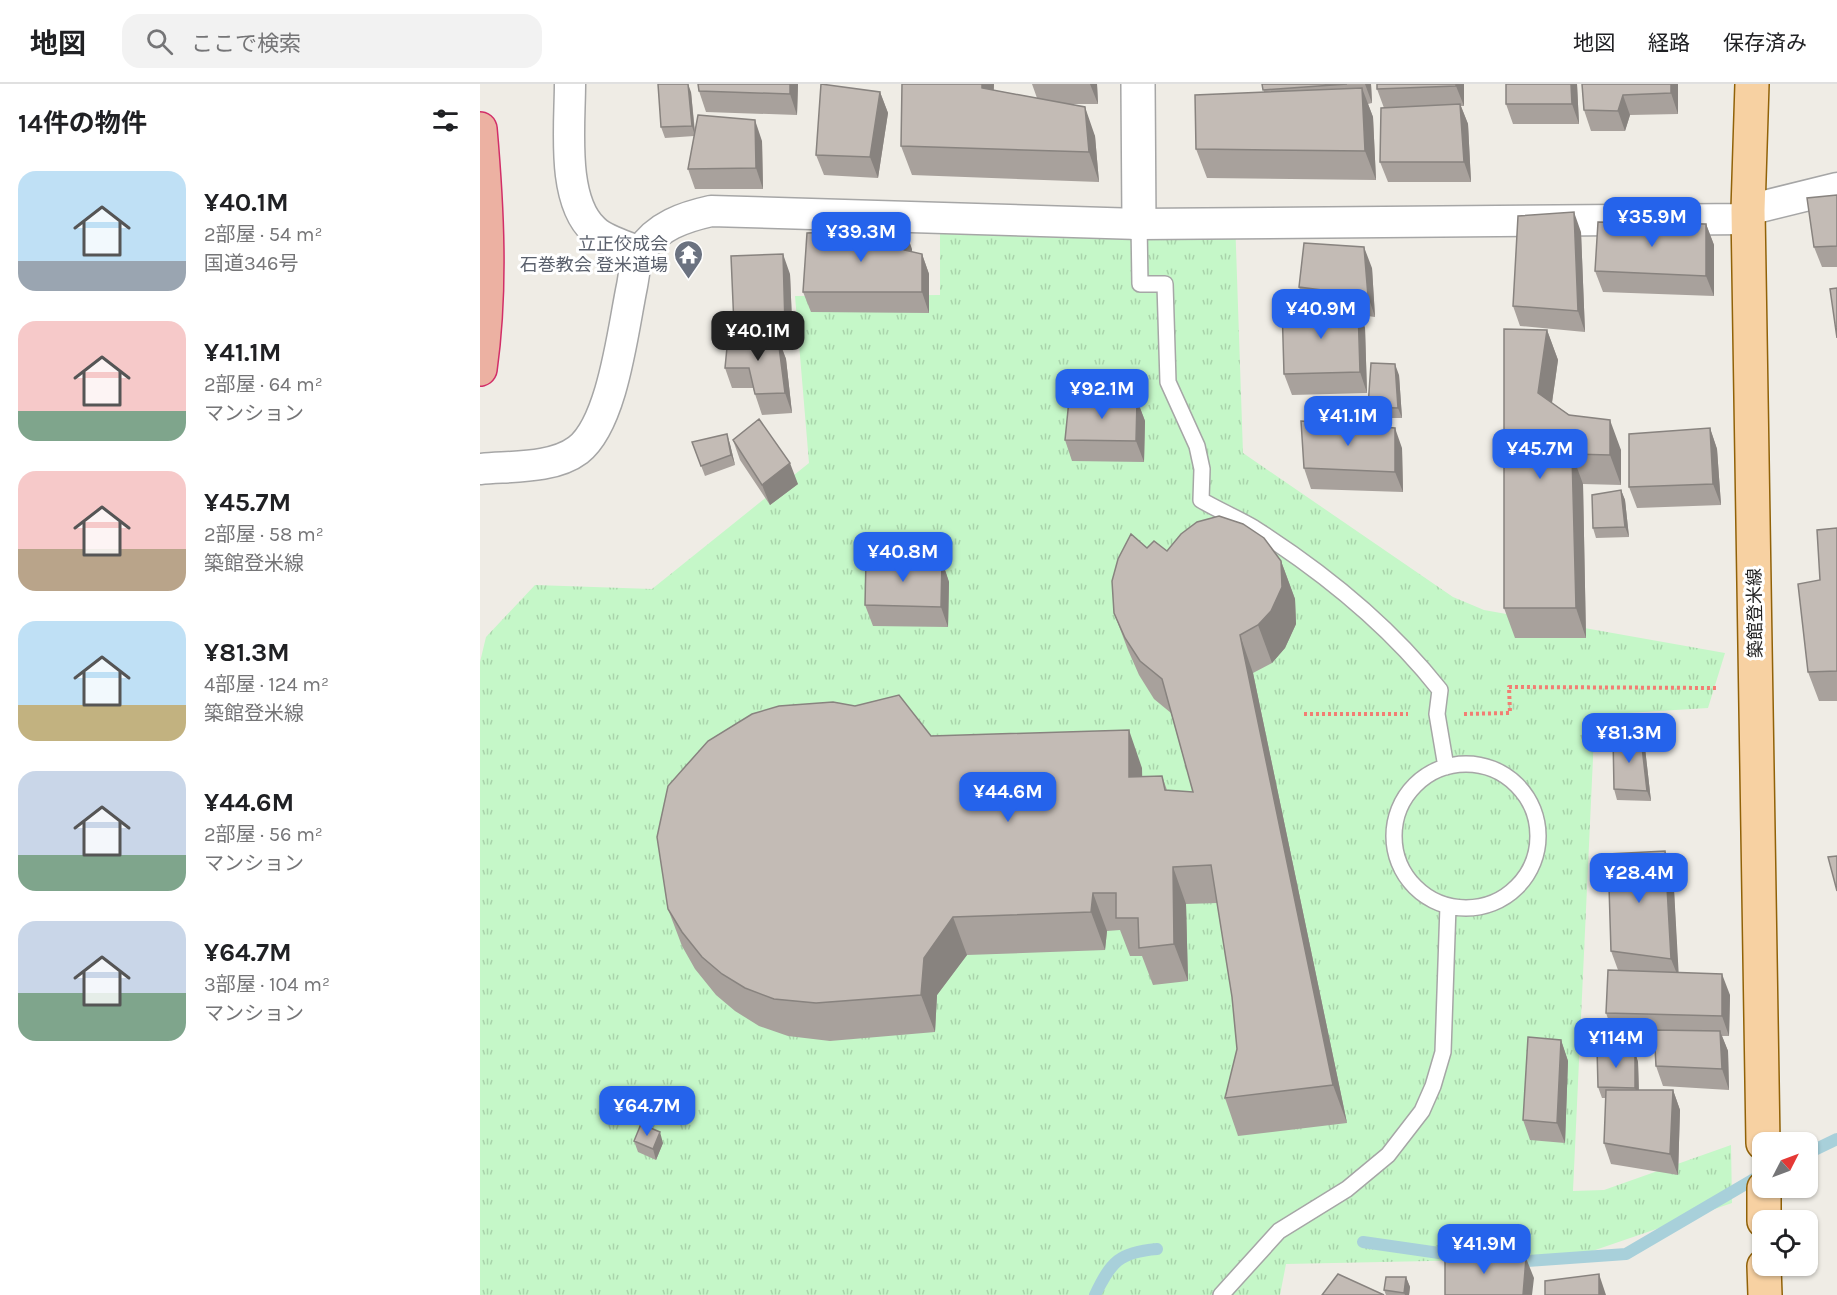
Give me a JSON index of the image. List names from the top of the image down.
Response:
{
  "streets": {
    "main road": ["築館登米線"]
  },
  "places": {
    "temple": ["立正佼成会 石巻教会 登米道場"]
  },
  "north": "top right",
  "page": {
    "header": "地図",
    "search": "ここで検索",
    "nav": ["地図", "経路", "保存済み"],
    "heading": "14件の物件",
    "list": [
      {
        "name": "¥40.1M",
        "note": "2部屋 · 54 m² · 国道346号"
      },
      {
        "name": "¥41.1M",
        "note": "2部屋 · 64 m² · マンション"
      },
      {
        "name": "¥45.7M",
        "note": "2部屋 · 58 m² · 築館登米線"
      },
      {
        "name": "¥81.3M",
        "note": "4部屋 · 124 m² · 築館登米線"
      },
      {
        "name": "¥44.6M",
        "note": "2部屋 · 56 m² · マンション"
      },
      {
        "name": "¥64.7M",
        "note": "3部屋 · 104 m² · マンション"
      }
    ],
    "price": [
      "¥35.9M",
      "¥39.3M",
      "¥40.9M",
      "¥40.1M",
      "¥92.1M",
      "¥41.1M",
      "¥45.7M",
      "¥40.8M",
      "¥81.3M",
      "¥44.6M",
      "¥28.4M",
      "¥114M",
      "¥64.7M",
      "¥41.9M"
    ]
  }
}
